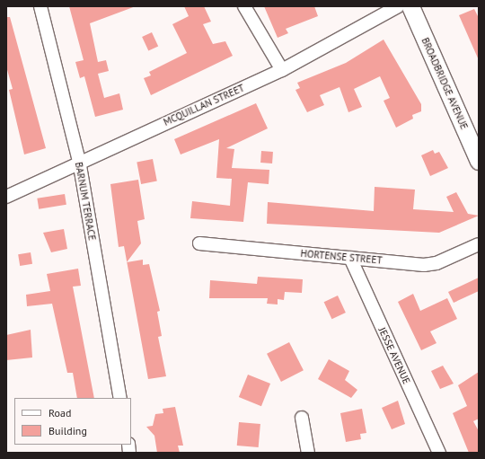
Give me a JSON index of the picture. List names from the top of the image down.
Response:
{
  "streets": {
    "main road": ["BROADBRIDGE AVENUE"],
    "street": [
      "MCQUILLAN STREET",
      "BARNUM TERRACE",
      "HORTENSE STREET",
      "JESSE AVENUE"
    ]
  },
  "crossings": [
    ["MCQUILLAN STREET", "BARNUM TERRACE"],
    ["HORTENSE STREET", "JESSE AVENUE"]
  ],
  "legend": ["Road", "Building"]
}
